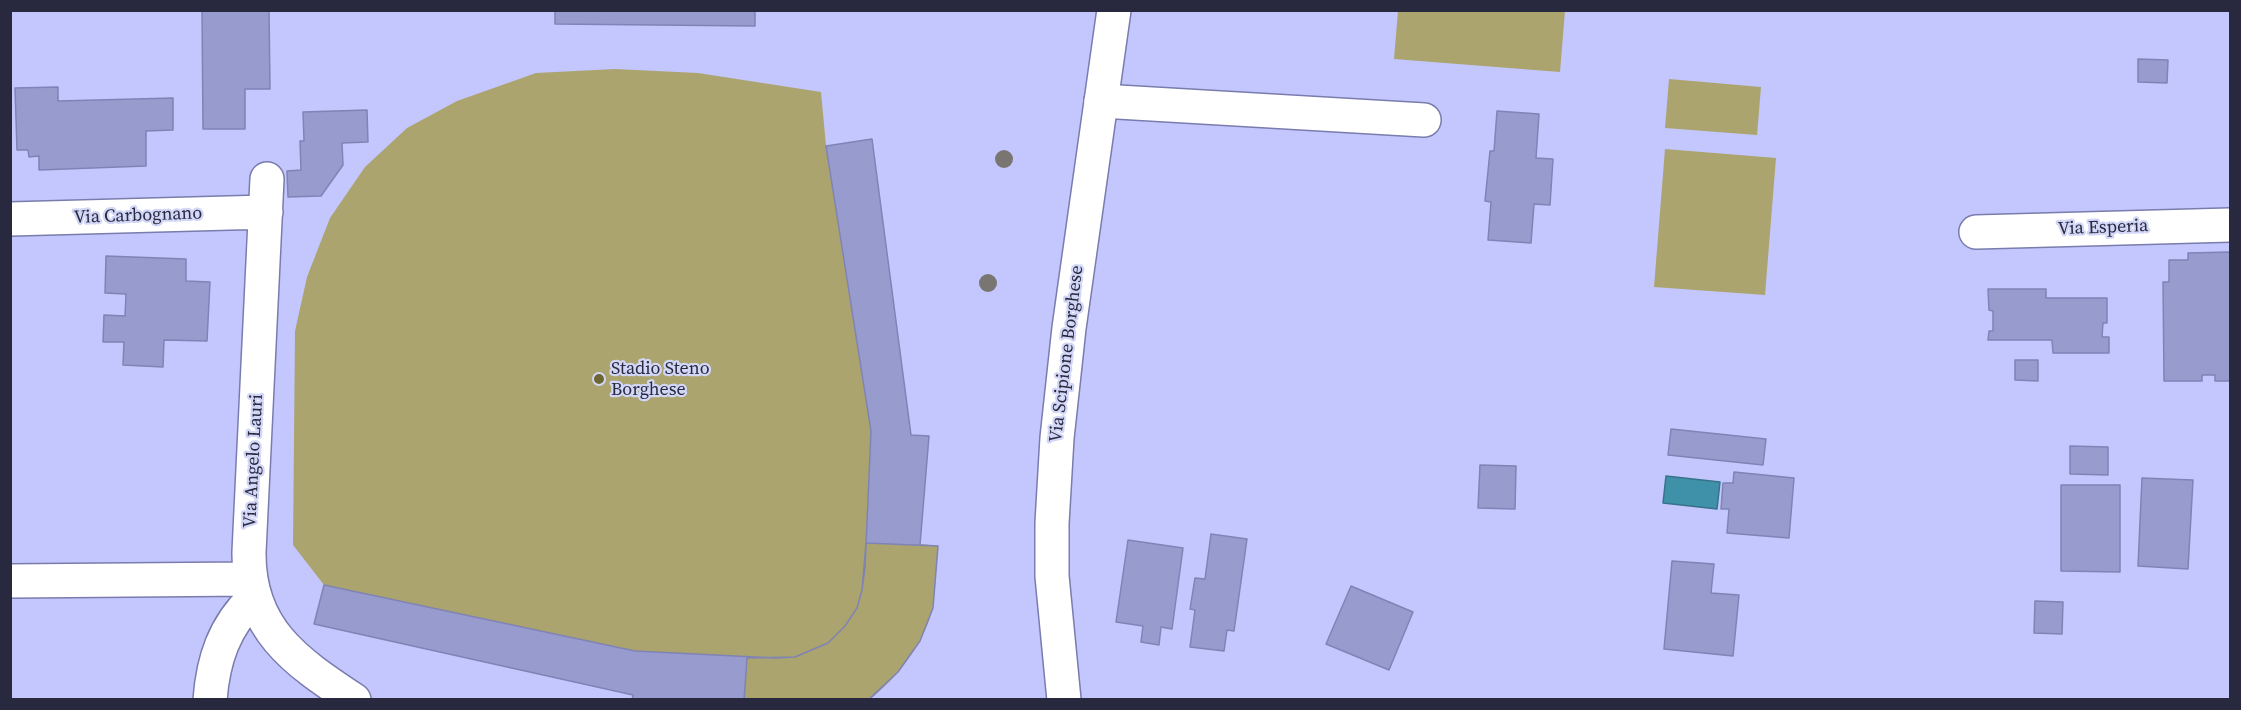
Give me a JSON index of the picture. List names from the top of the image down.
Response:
{
  "streets": {
    "street": [
      "Via Carbognano",
      "Via Esperia",
      "Via Scipione Borghese",
      "Via Angelo Lauri"
    ]
  },
  "crossings": [
    ["Via Carbognano", "Via Angelo Lauri"]
  ],
  "places": ["Stadio Steno Borghese"]
}
